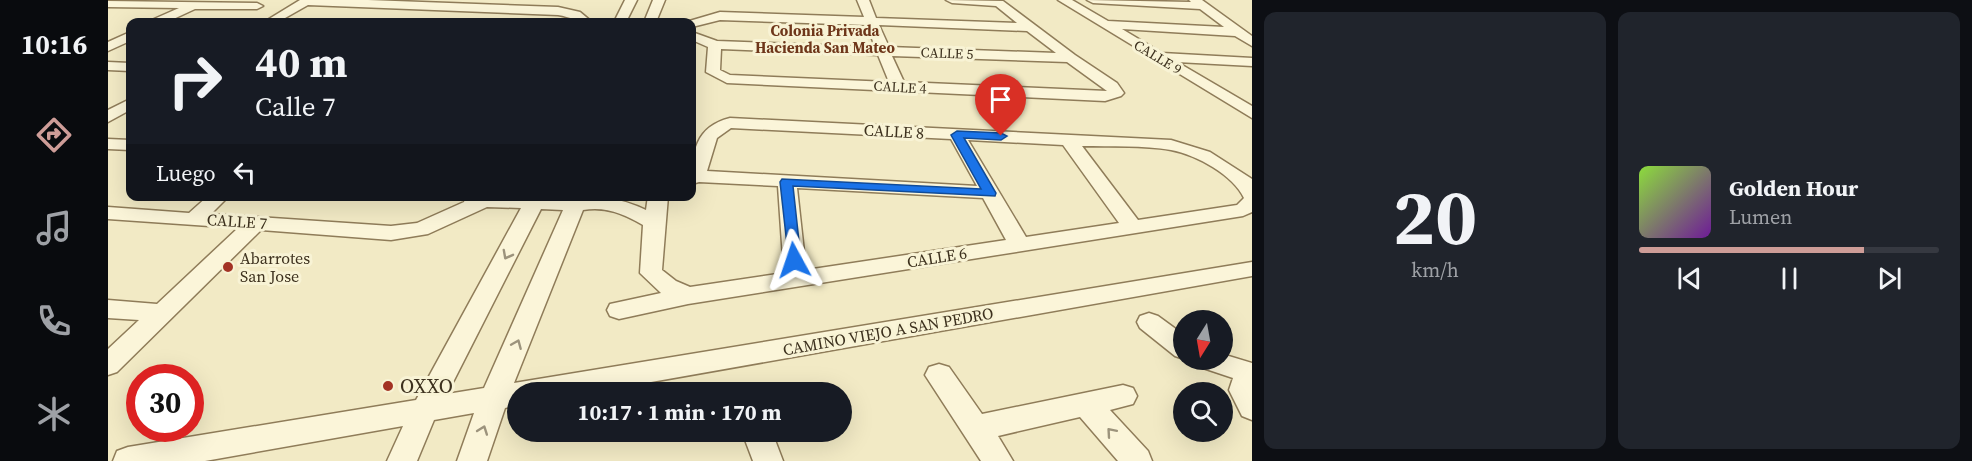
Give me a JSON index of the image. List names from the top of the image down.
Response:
{
  "streets": {
    "street": [
      "CALLE 5",
      "CALLE 9",
      "CALLE 4",
      "CALLE 8",
      "CALLE 7",
      "CALLE 6",
      "CAMINO VIEJO A SAN PEDRO"
    ]
  },
  "crossings": [
    ["CALLE 5", "CALLE 4"]
  ],
  "districts": ["Colonia Privada Hacienda San Mateo"],
  "places": ["Abarrotes San Jose", "OXXO"],
  "north": "bottom",
  "page": {
    "tabs": "10:16",
    "tile": ["20", "km/h"],
    "turn": ["40 m", "Calle 7"],
    "then": "Luego",
    "song": ["Golden Hour", "Lumen"],
    "limit": "30",
    "trip": "10:17 · 1 min · 170 m"
  }
}
